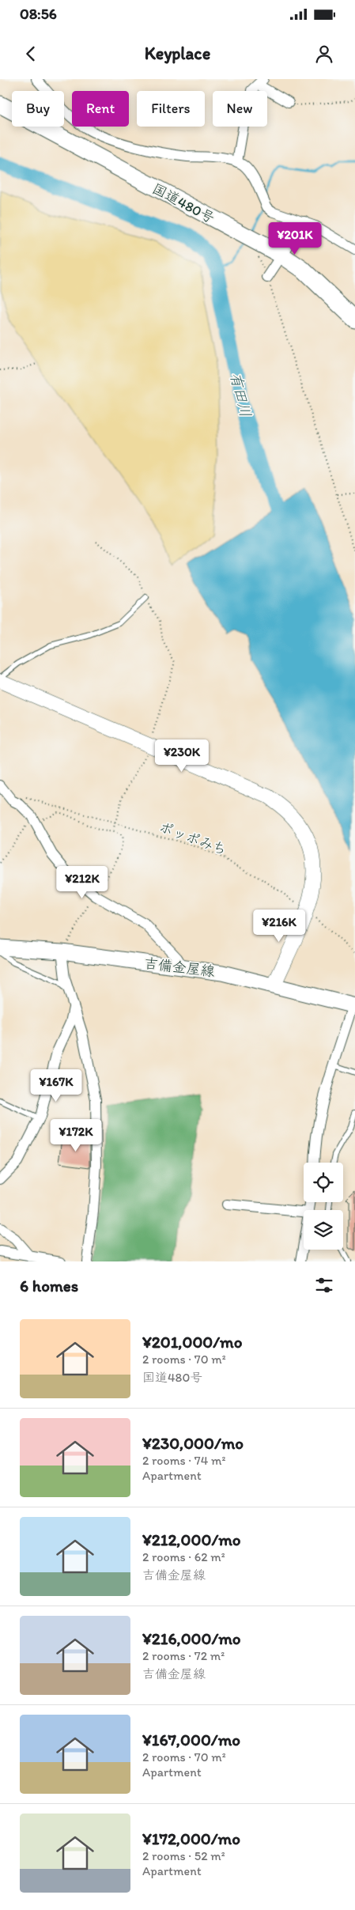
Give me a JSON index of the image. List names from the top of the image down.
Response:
{
  "streets": {
    "highway": ["国道480号"],
    "main road": ["吉備金屋線"],
    "path": ["ポッポみち"]
  },
  "water": ["有田川"],
  "page": {
    "status": "08:56",
    "header": "Keyplace",
    "chip": [
      "Buy",
      "Rent",
      "Filters",
      "New"
    ],
    "price": [
      "¥201K",
      "¥230K",
      "¥212K",
      "¥216K",
      "¥167K",
      "¥172K"
    ],
    "heading": "6 homes",
    "list": [
      {
        "name": "¥201,000/mo",
        "note": "2 rooms · 70 m² · 国道480号"
      },
      {
        "name": "¥230,000/mo",
        "note": "2 rooms · 74 m² · Apartment"
      },
      {
        "name": "¥212,000/mo",
        "note": "2 rooms · 62 m² · 吉備金屋線"
      },
      {
        "name": "¥216,000/mo",
        "note": "2 rooms · 72 m² · 吉備金屋線"
      },
      {
        "name": "¥167,000/mo",
        "note": "2 rooms · 70 m² · Apartment"
      },
      {
        "name": "¥172,000/mo",
        "note": "2 rooms · 52 m² · Apartment"
      }
    ]
  }
}
